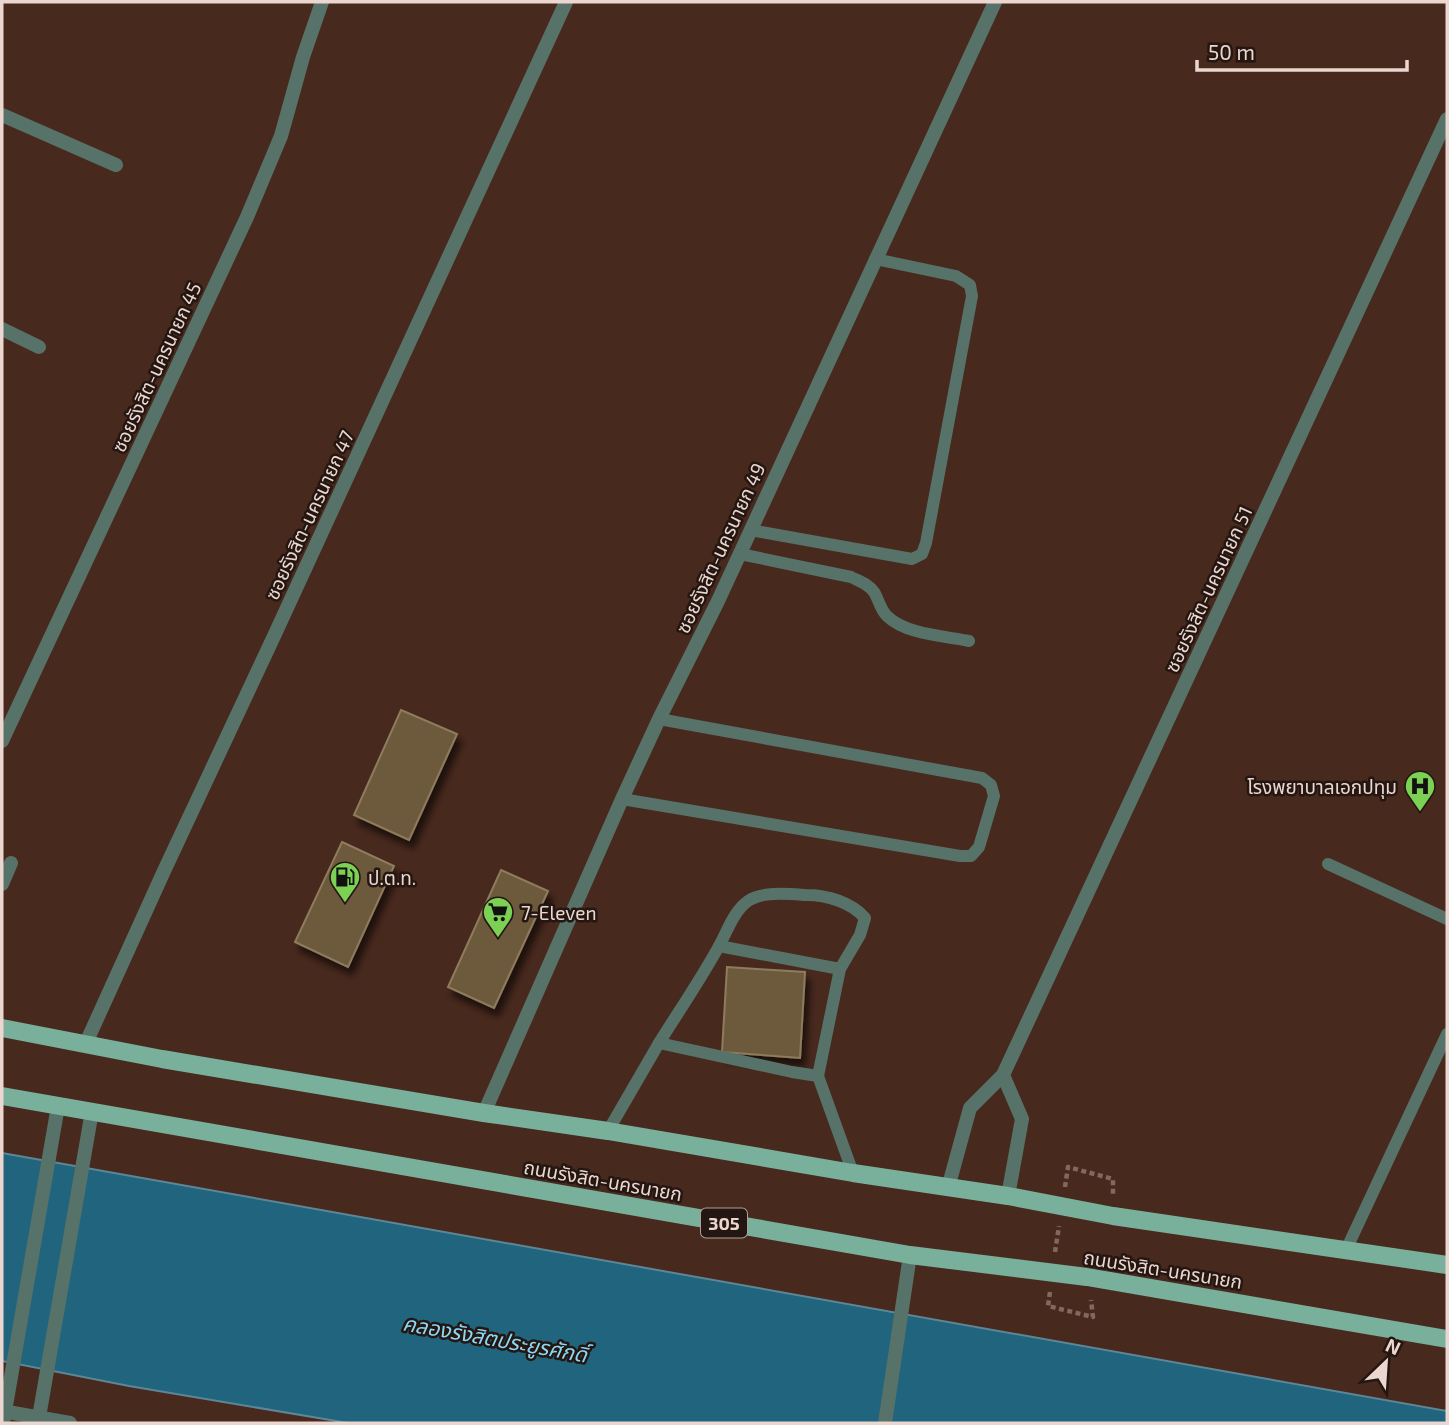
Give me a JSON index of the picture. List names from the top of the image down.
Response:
{
  "streets": {
    "main road": ["ถนนรังสิต-นครนายก", "305"],
    "street": [
      "ซอยรังสิต-นครนายก 45",
      "ซอยรังสิต-นครนายก 47",
      "ซอยรังสิต-นครนายก 49",
      "ซอยรังสิต-นครนายก 51"
    ]
  },
  "water": ["คลองรังสิตประยูรศักดิ์"],
  "places": {
    "hospital": ["โรงพยาบาลเอกปทุม"],
    "fuel station": ["ป.ต.ท."],
    "supermarket": ["7-Eleven"]
  },
  "scale_bar": "50 m",
  "north": "top right"
}
